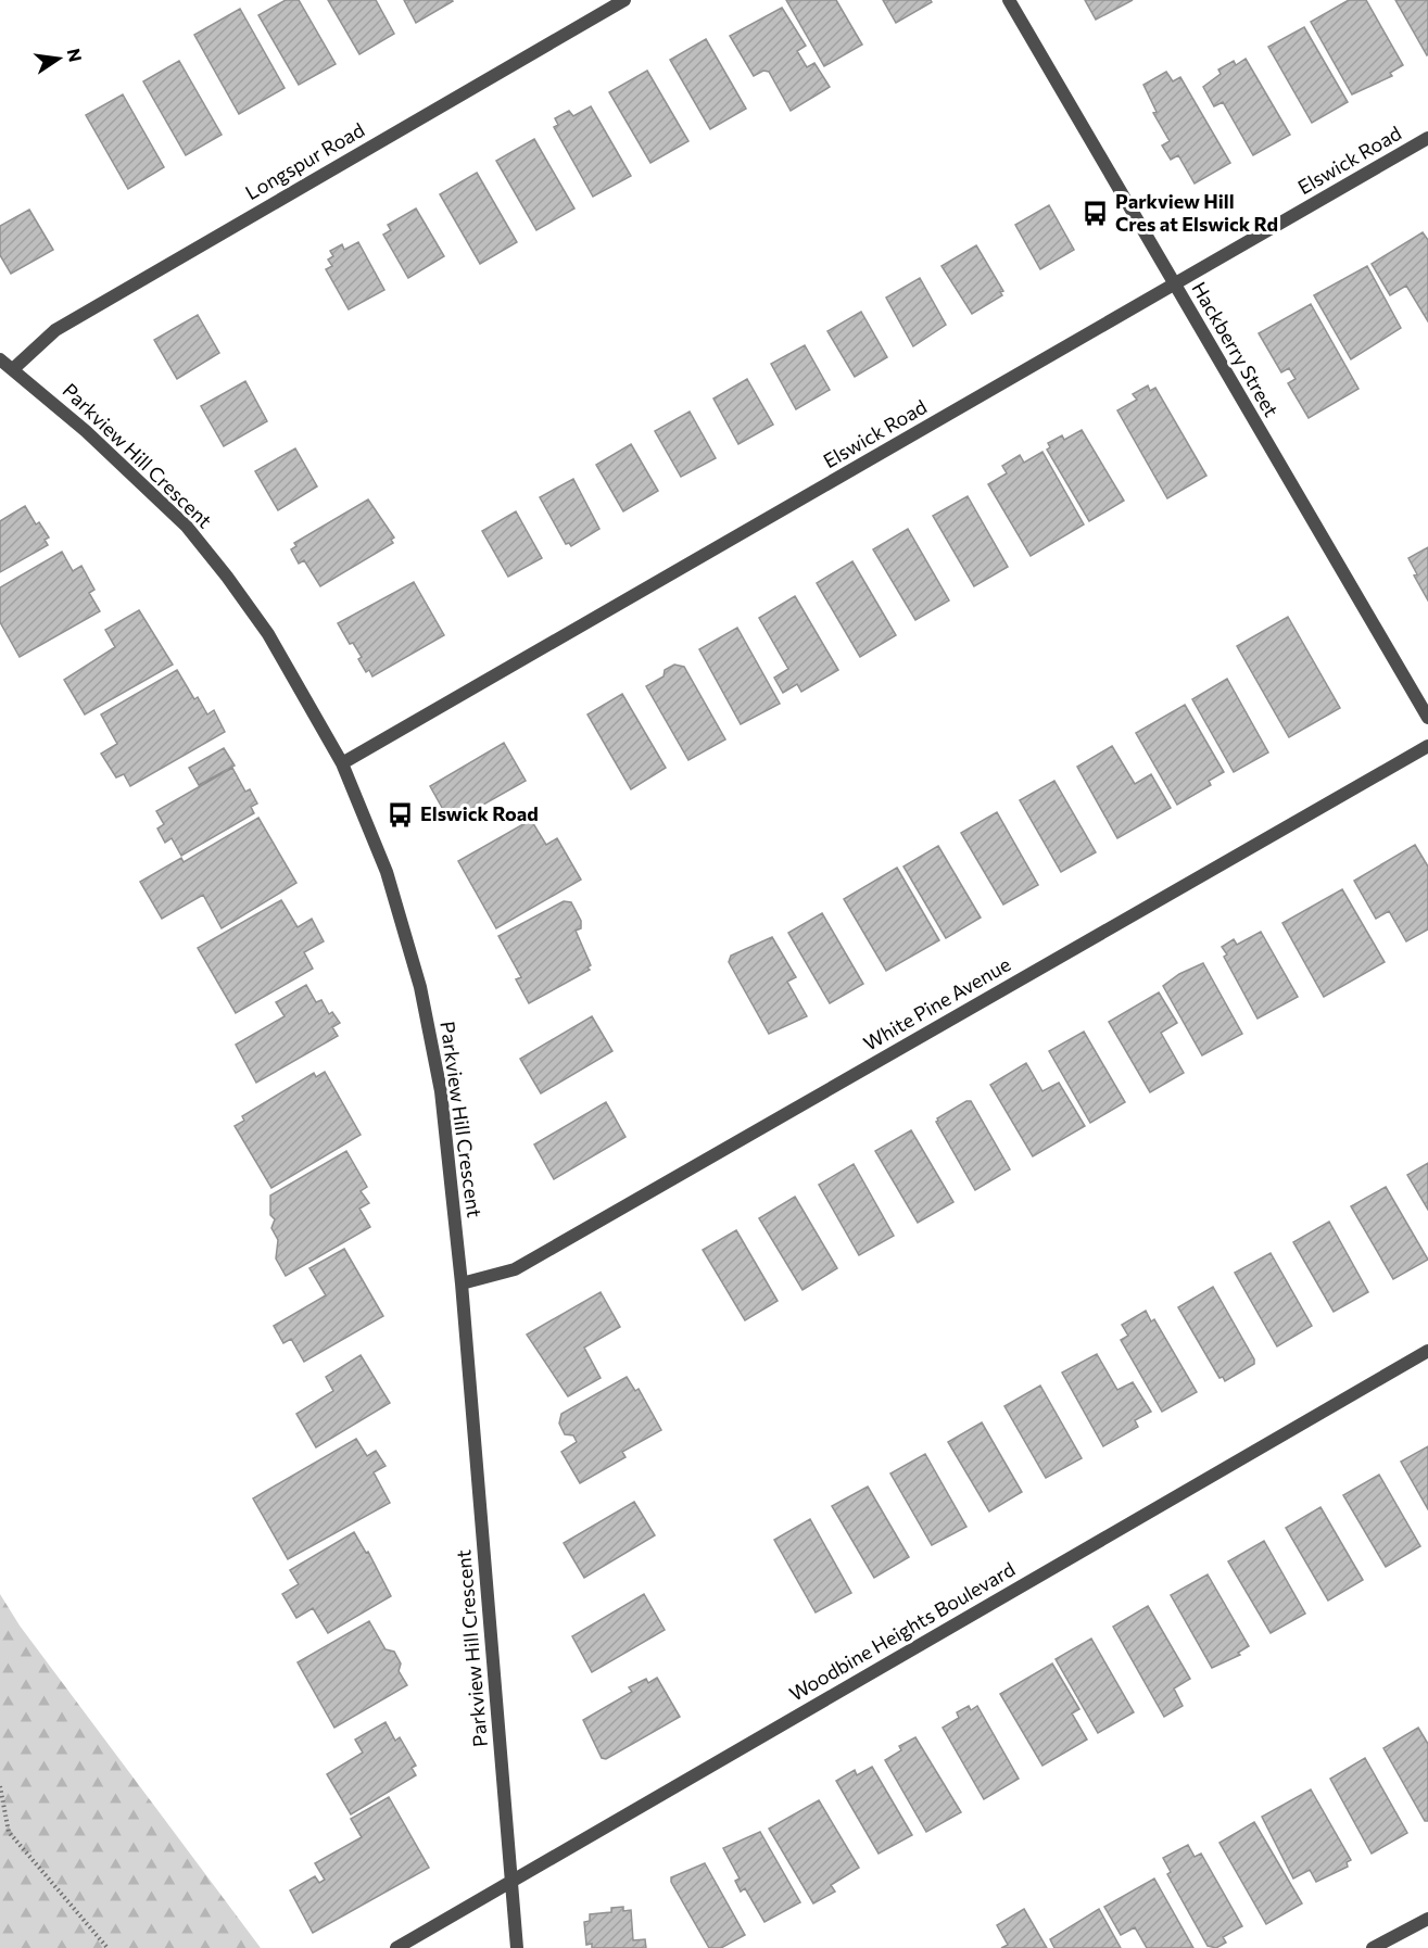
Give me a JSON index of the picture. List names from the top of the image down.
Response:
{
  "streets": {
    "street": [
      "Elswick Road",
      "Longspur Road",
      "Hackberry Street",
      "Parkview Hill Crescent",
      "White Pine Avenue",
      "Woodbine Heights Boulevard"
    ]
  },
  "crossings": [
    ["Elswick Road", "Hackberry Street"],
    ["Elswick Road", "Parkview Hill Crescent"],
    ["Longspur Road", "Parkview Hill Crescent"],
    ["Parkview Hill Crescent", "White Pine Avenue"],
    ["Parkview Hill Crescent", "Woodbine Heights Boulevard"]
  ],
  "places": {
    "bus stop": ["Parkview Hill Cres at Elswick Rd", "Elswick Road"]
  },
  "north": "right"
}
